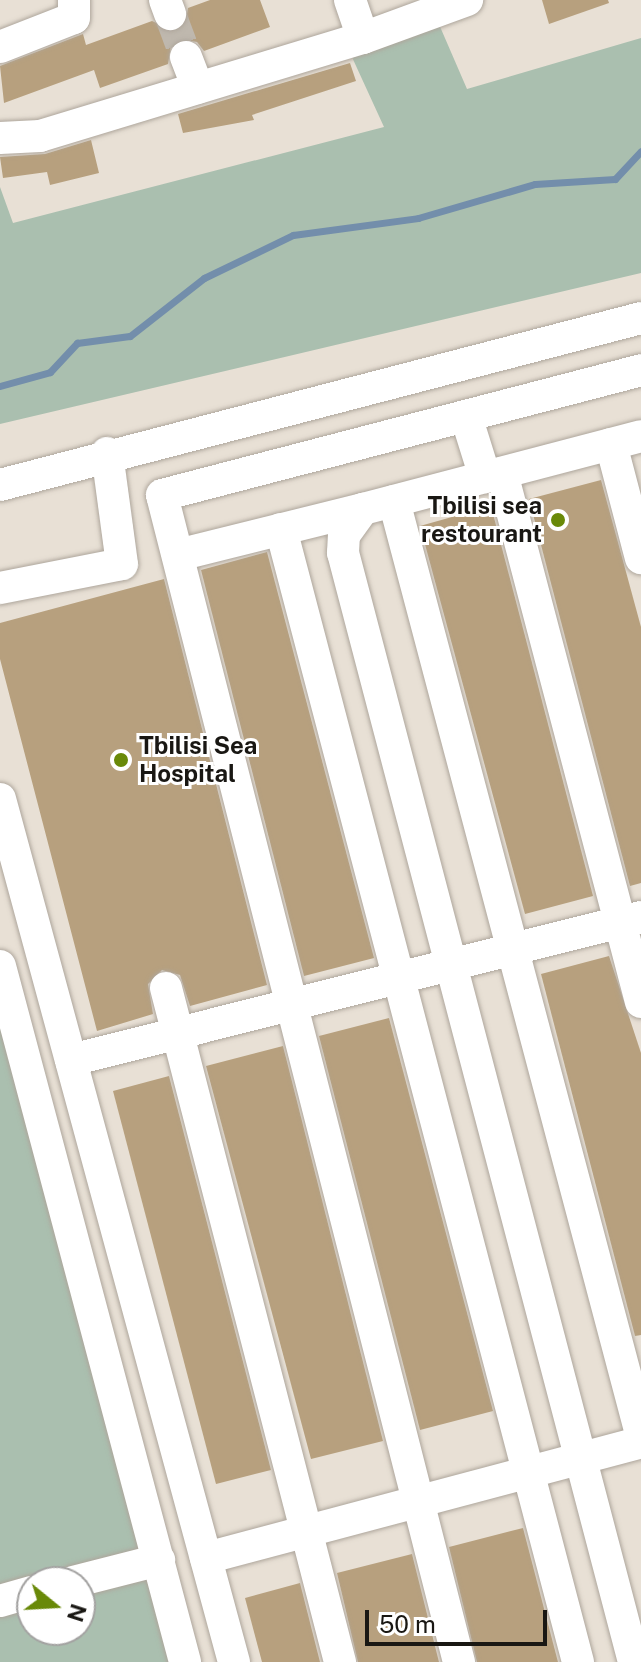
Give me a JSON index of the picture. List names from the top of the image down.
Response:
{
  "places": ["Tbilisi sea restourant", "Tbilisi Sea Hospital"],
  "scale_bar": "50 m",
  "north": "right"
}
